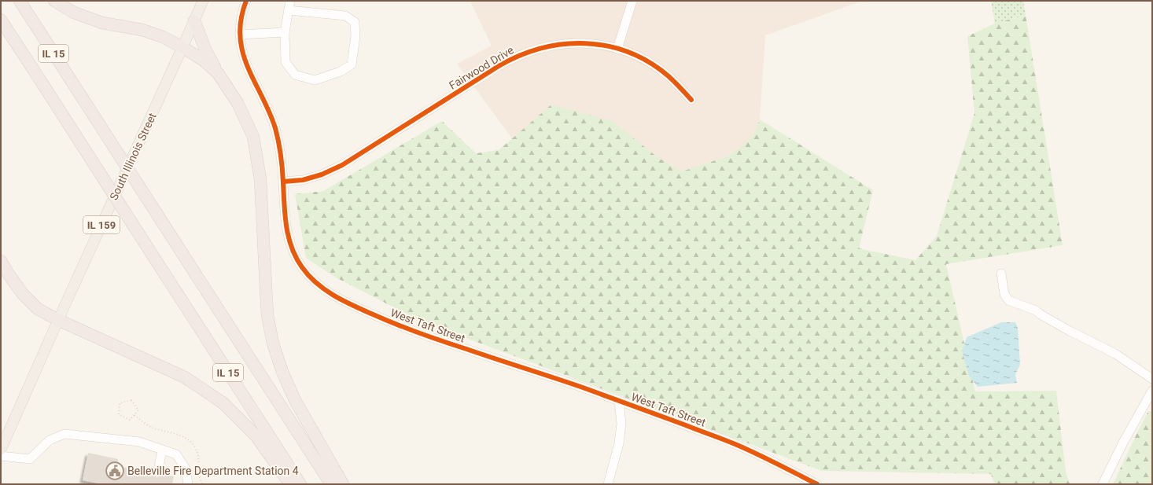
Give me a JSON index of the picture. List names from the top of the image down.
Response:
{
  "streets": {
    "highway": ["IL 15"],
    "main road": ["South Illinois Street", "IL 159"],
    "street": ["Fairwood Drive", "West Taft Street"]
  },
  "crossings": [
    ["Fairwood Drive", "West Taft Street"]
  ],
  "places": {
    "public building": ["Belleville Fire Department Station 4"]
  }
}
